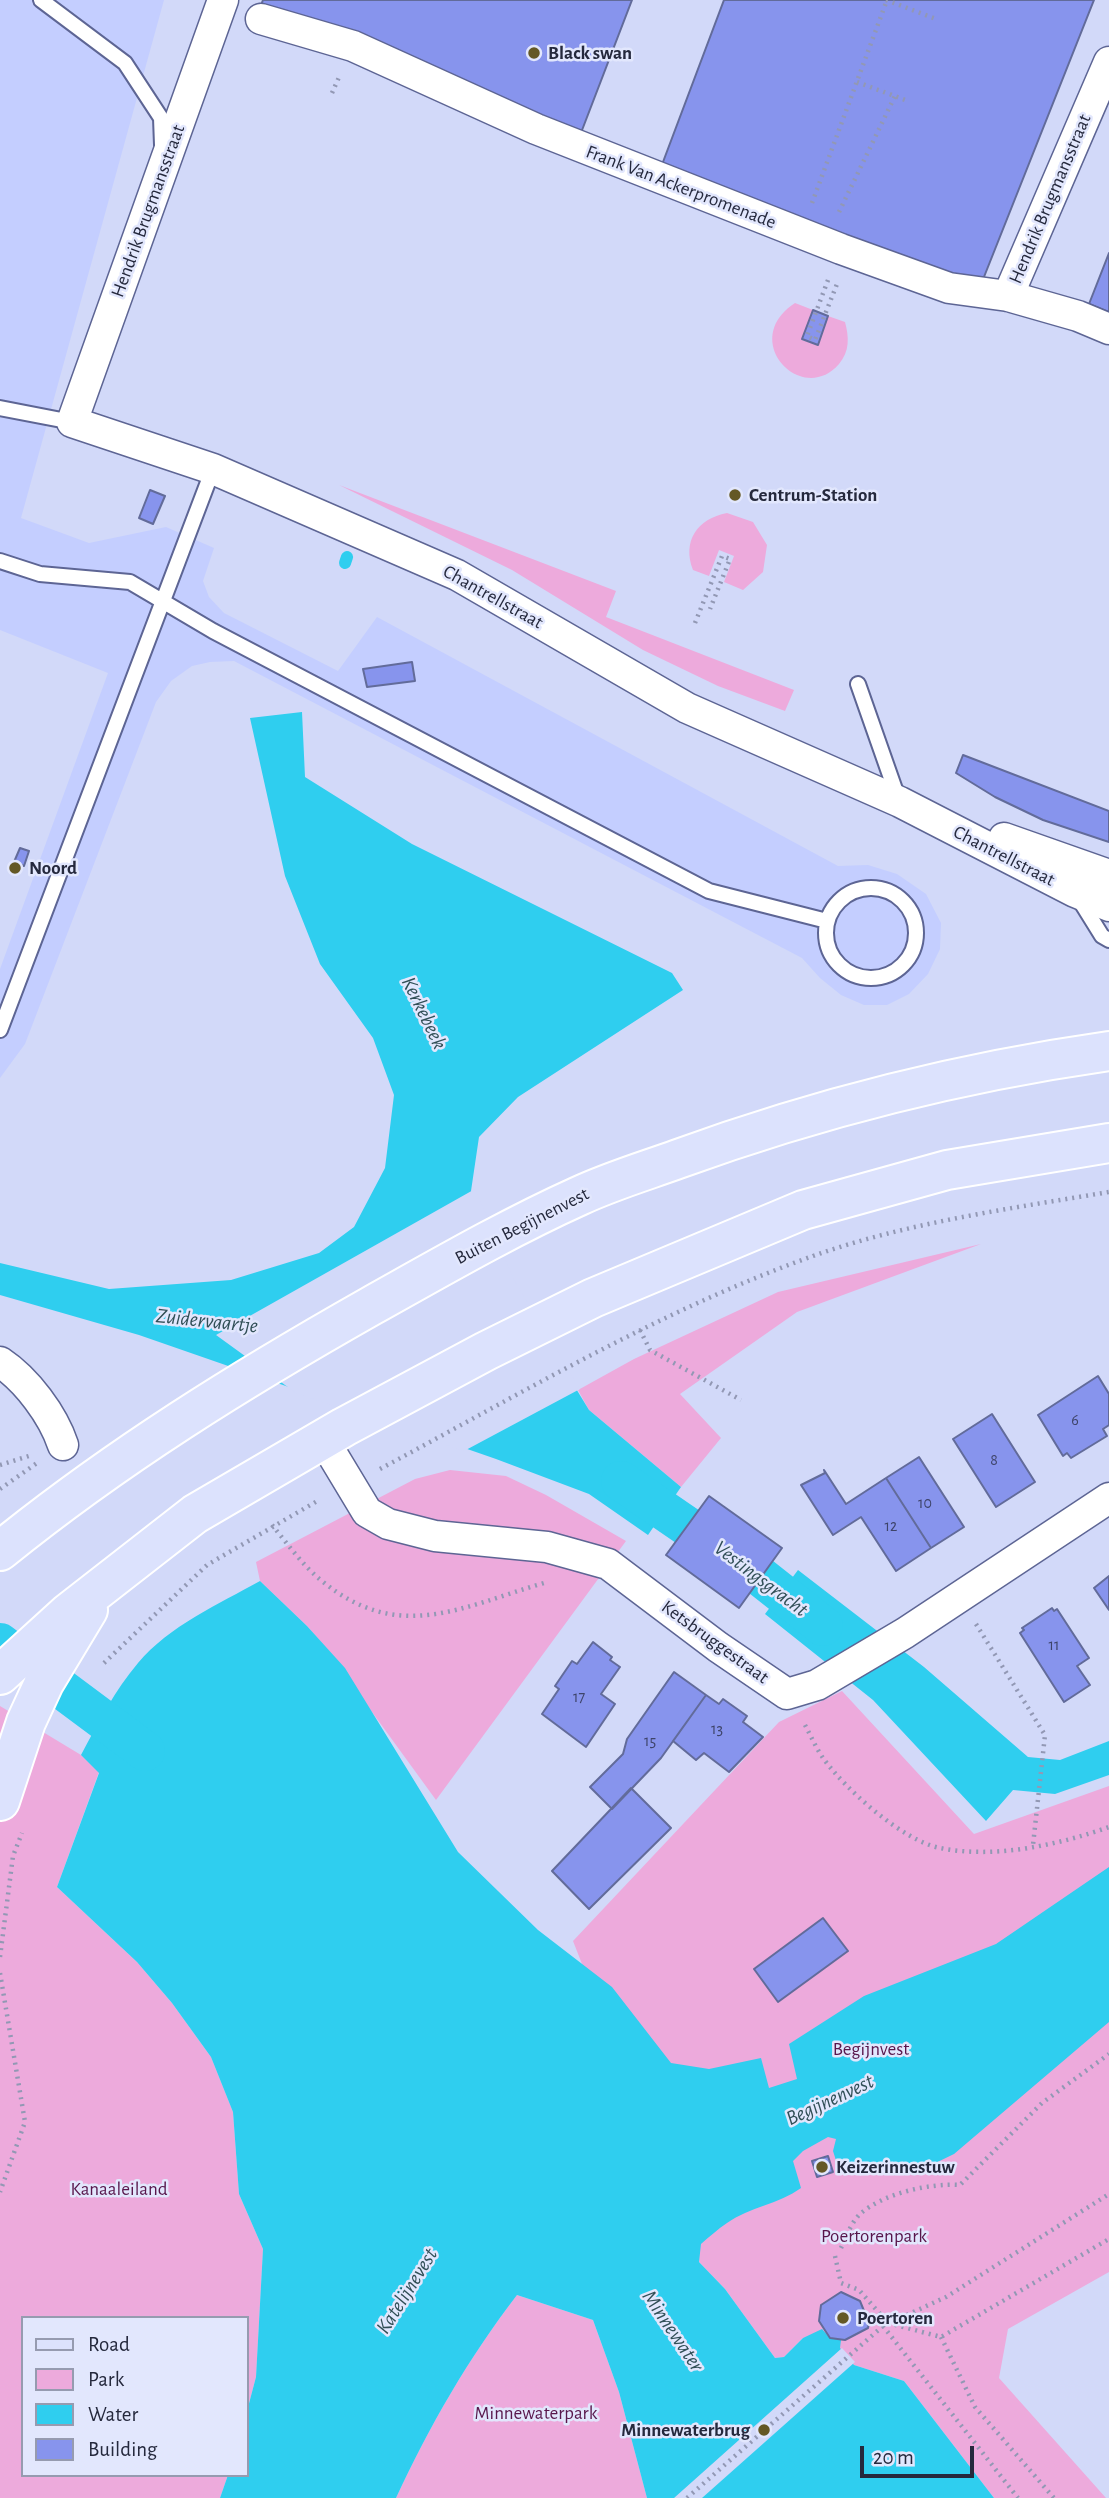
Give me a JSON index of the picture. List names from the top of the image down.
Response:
{
  "streets": {
    "main road": ["Buiten Begijnenvest"],
    "street": [
      "Frank Van Ackerpromenade",
      "Hendrik Brugmansstraat",
      "Chantrellstraat",
      "Ketsbruggestraat"
    ]
  },
  "crossings": [
    ["Frank Van Ackerpromenade", "Hendrik Brugmansstraat"],
    ["Hendrik Brugmansstraat", "Chantrellstraat"]
  ],
  "water": [
    "Kerkebeek",
    "Zuidervaartje",
    "Vestingsgracht",
    "Begijnenvest",
    "Katelijnevest",
    "Minnewater"
  ],
  "parks": [
    "Begijnvest",
    "Kanaaleiland",
    "Poertorenpark",
    "Minnewaterpark"
  ],
  "places": [
    "Black swan",
    "Centrum-Station",
    "Noord",
    "Keizerinnestuw",
    "Poertoren",
    "Minnewaterbrug"
  ],
  "house_numbers": [
    "6",
    "8",
    "10",
    "12",
    "11",
    "17",
    "13",
    "15"
  ],
  "legend": [
    "Road",
    "Park",
    "Water",
    "Building"
  ],
  "scale_bar": "20 m"
}
